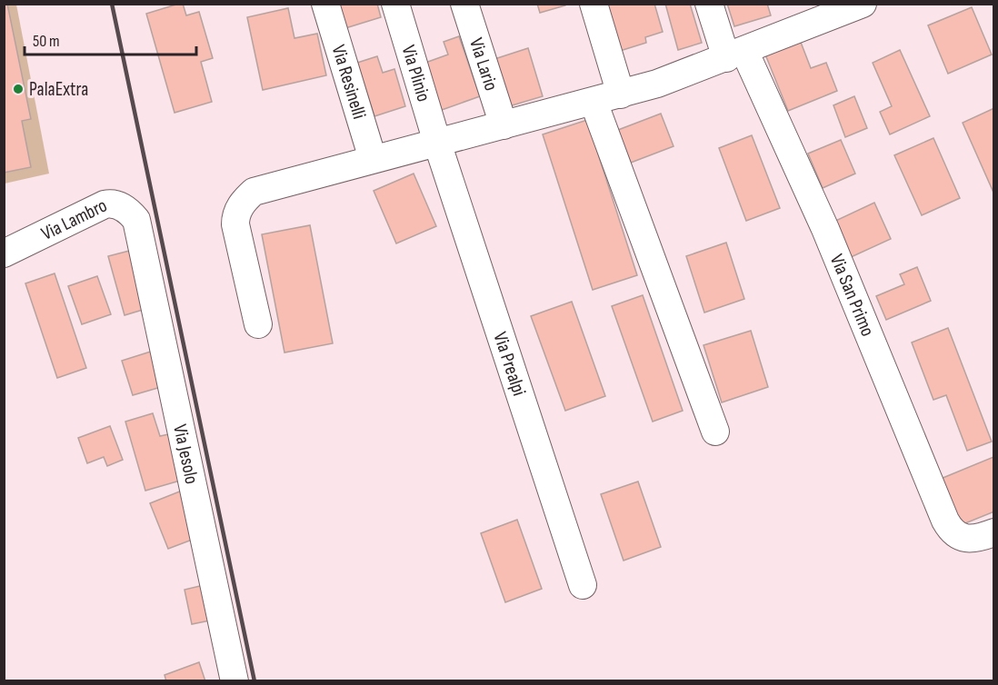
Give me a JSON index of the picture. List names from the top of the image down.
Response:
{
  "streets": {
    "street": [
      "Via Lario",
      "Via Plinio",
      "Via Resinelli",
      "Via Lambro",
      "Via San Primo",
      "Via Prealpi",
      "Via Jesolo"
    ]
  },
  "crossings": [
    ["Via Plinio", "Via Prealpi"],
    ["Via Lambro", "Via Jesolo"]
  ],
  "places": ["PalaExtra"],
  "scale_bar": "50 m"
}
